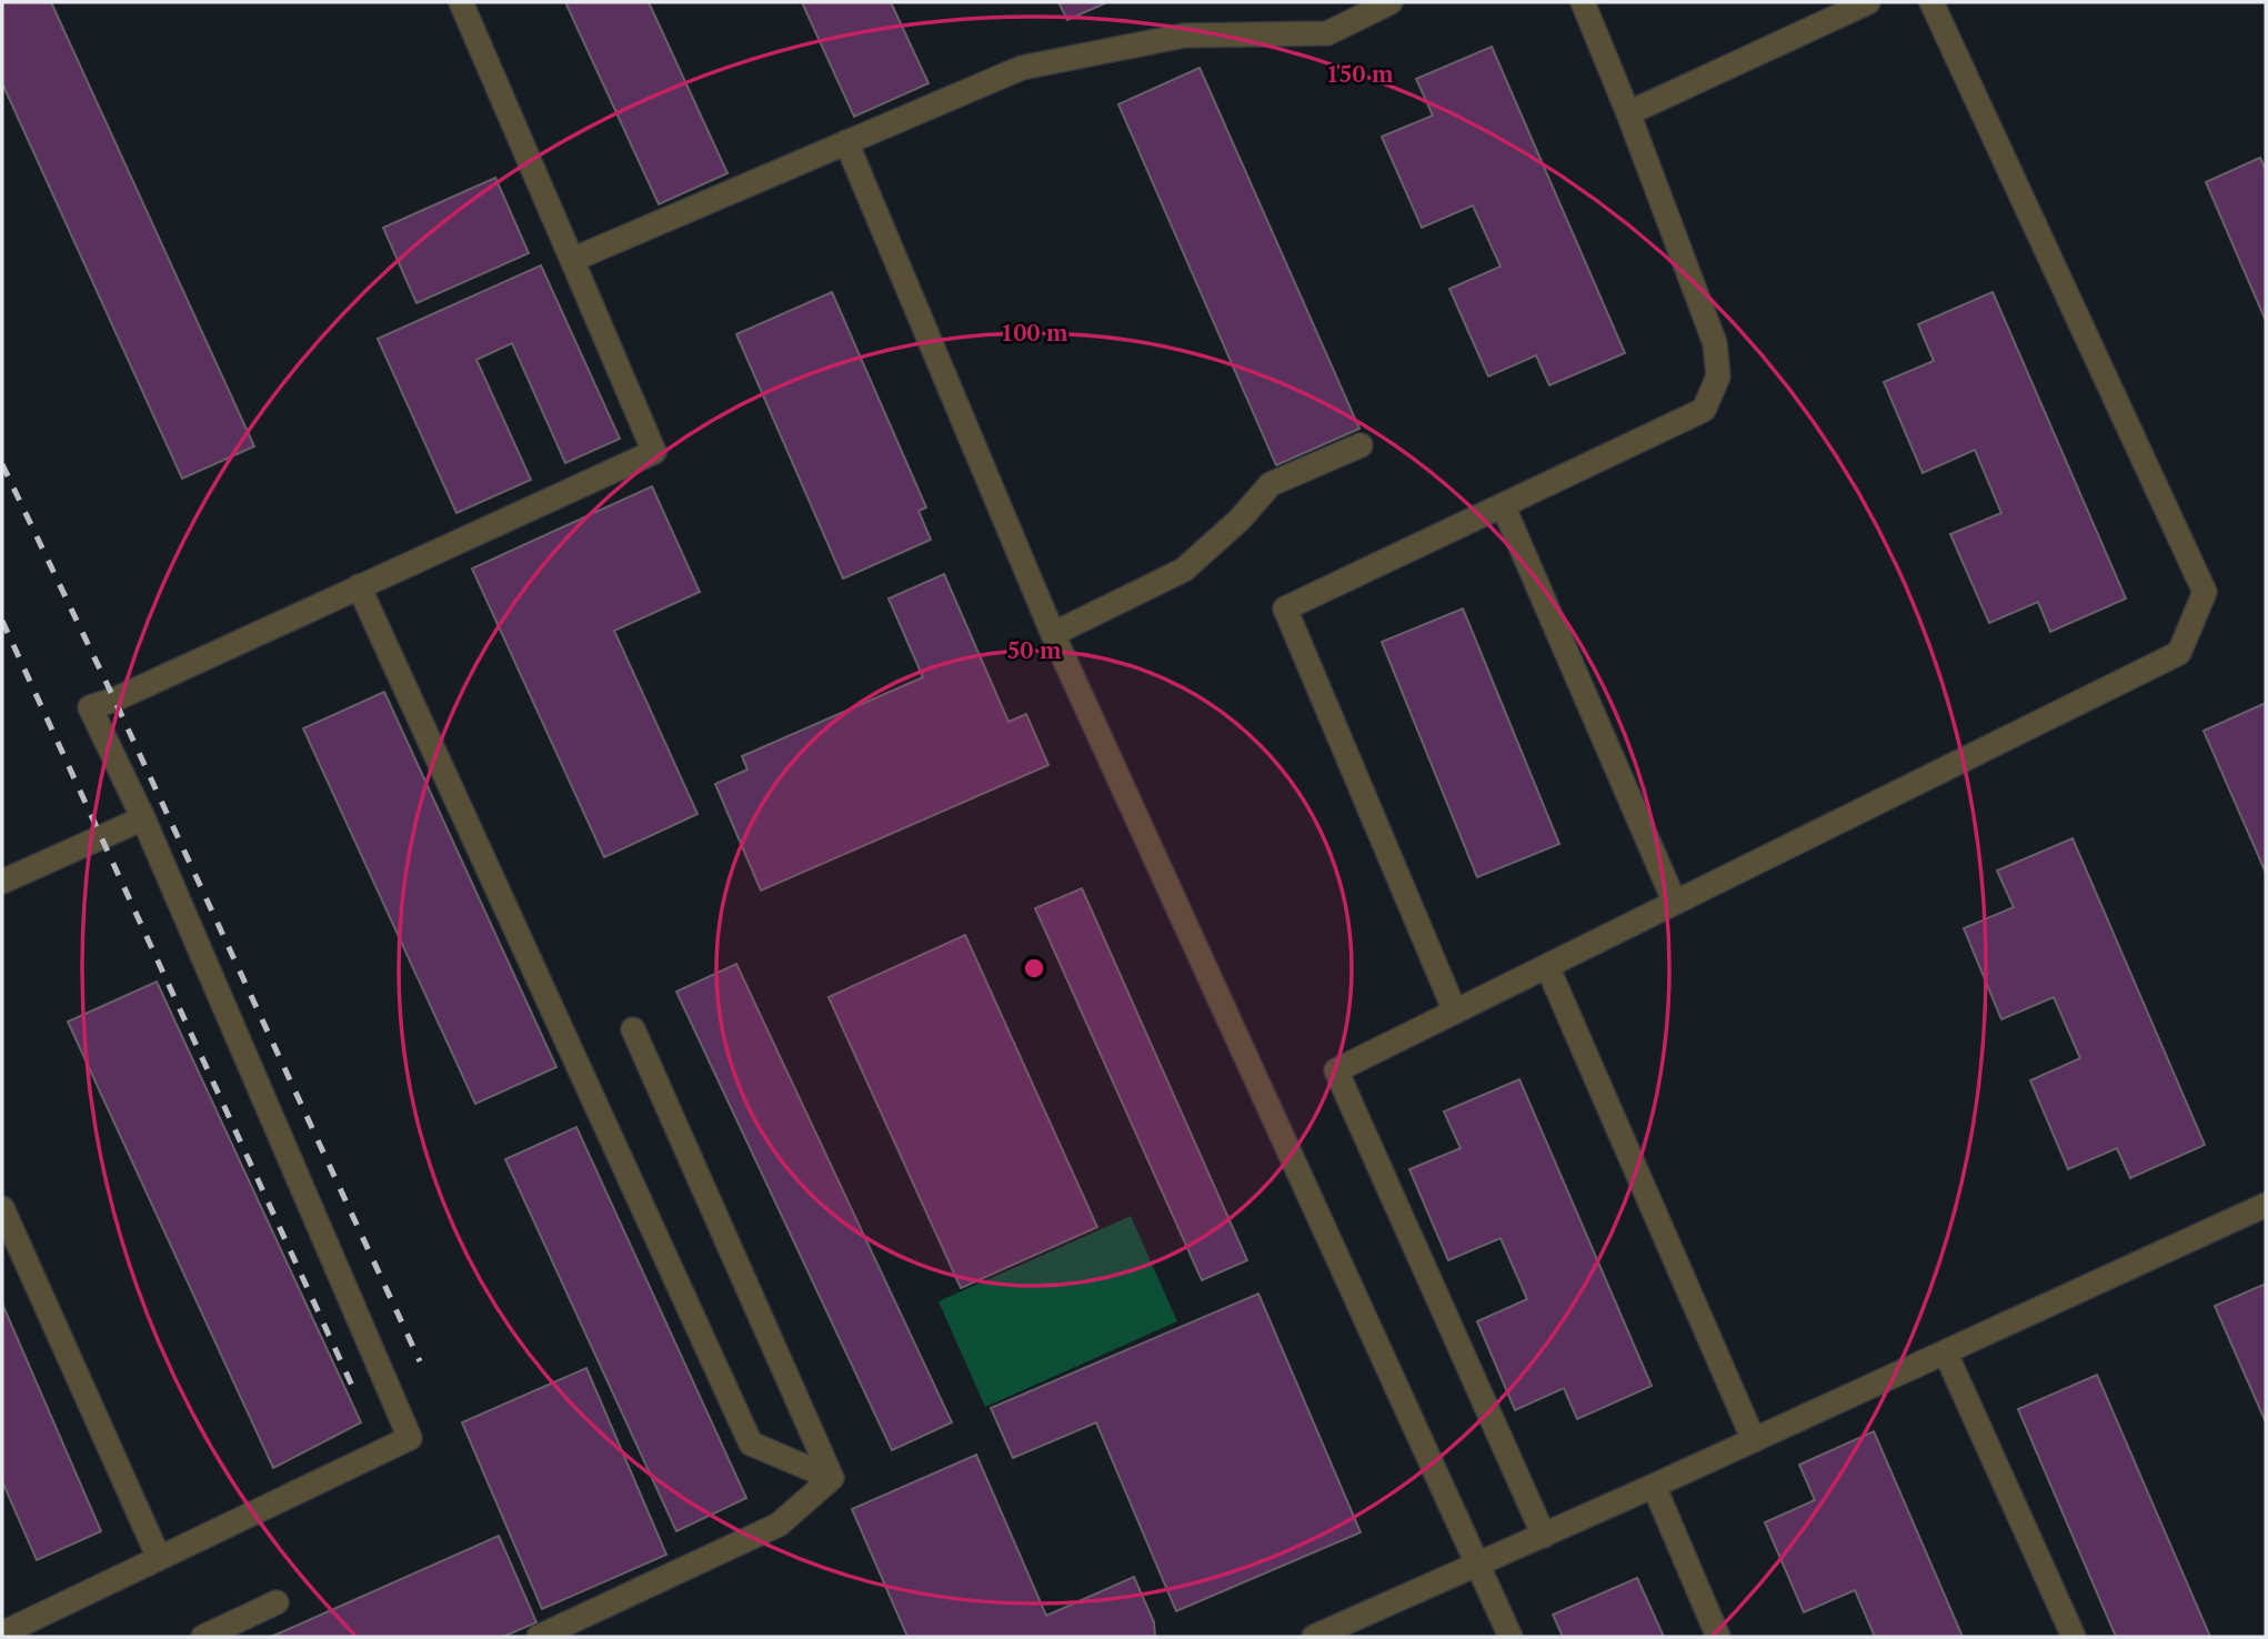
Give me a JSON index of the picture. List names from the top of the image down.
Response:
{
  "rings": ["150 m", "100 m", "50 m"]
}
